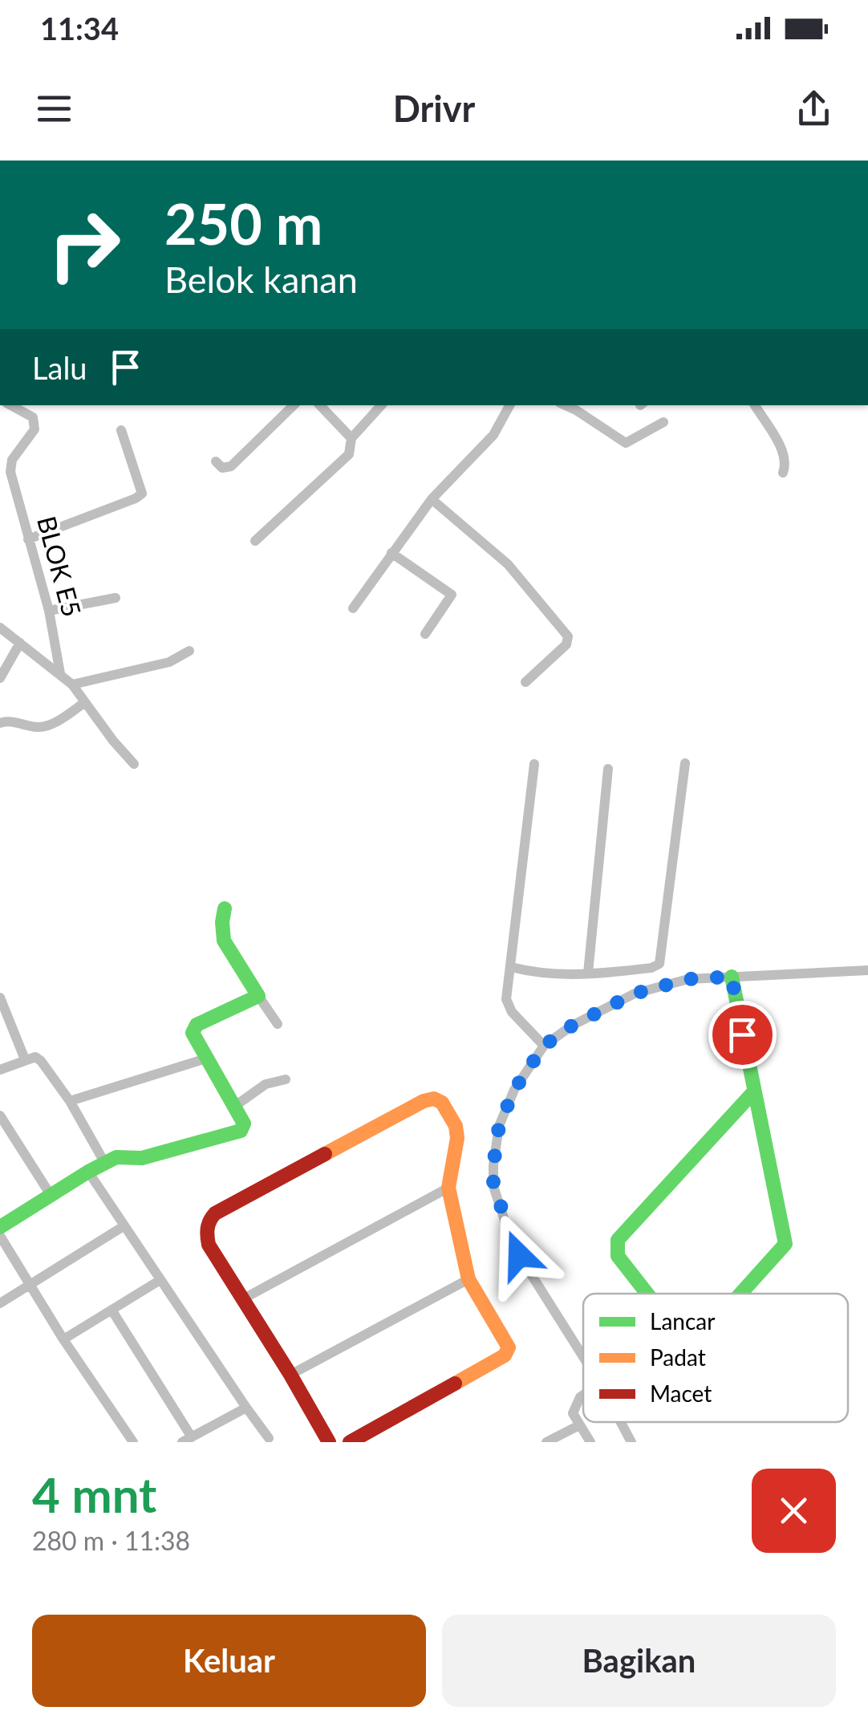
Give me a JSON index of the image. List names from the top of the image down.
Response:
{
  "streets": {
    "street": ["BLOK E5"]
  },
  "legend": ["Lancar", "Padat", "Macet"],
  "page": {
    "status": "11:34",
    "header": "Drivr",
    "turn": ["250 m", "Belok kanan"],
    "then": "Lalu",
    "heading": ["4 mnt", "280 m · 11:38"],
    "buttons": ["Keluar", "Bagikan"]
  }
}
